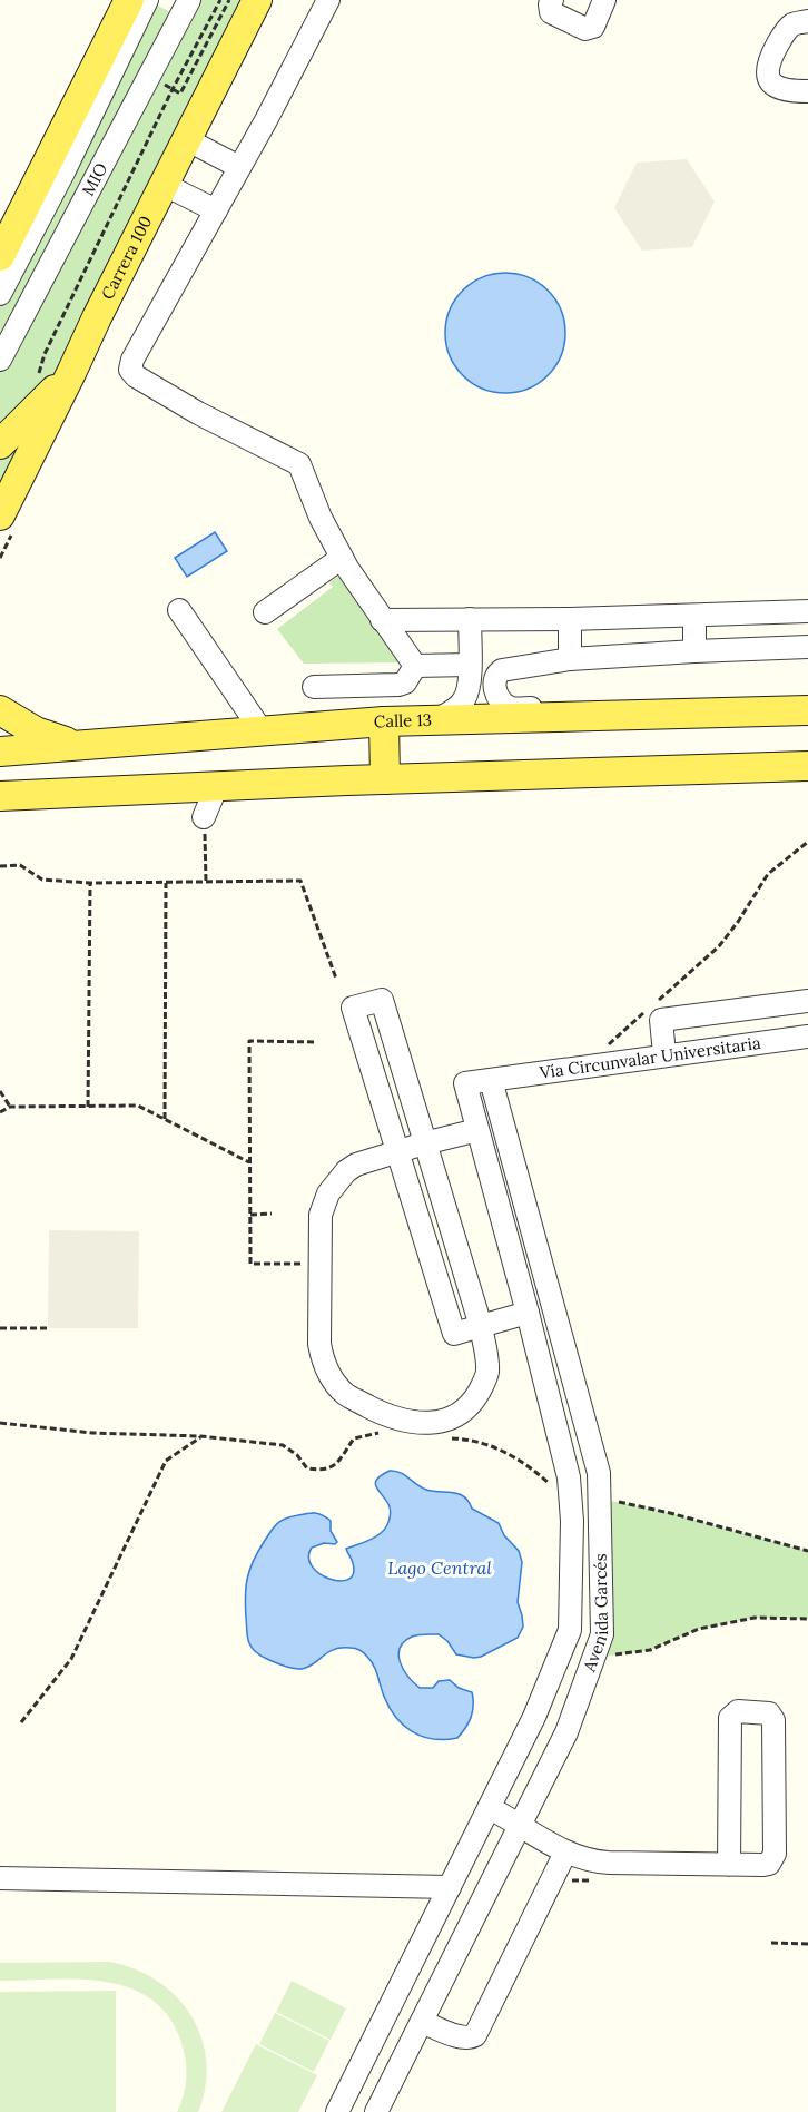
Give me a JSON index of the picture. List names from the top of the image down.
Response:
{
  "streets": {
    "main road": ["Carrera 100", "Calle 13"],
    "street": ["MIO", "Vía Circunvalar Universitaria", "Avenida Garcés"]
  },
  "crossings": [
    ["Vía Circunvalar Universitaria", "Avenida Garcés"]
  ],
  "water": ["Lago Central"]
}
